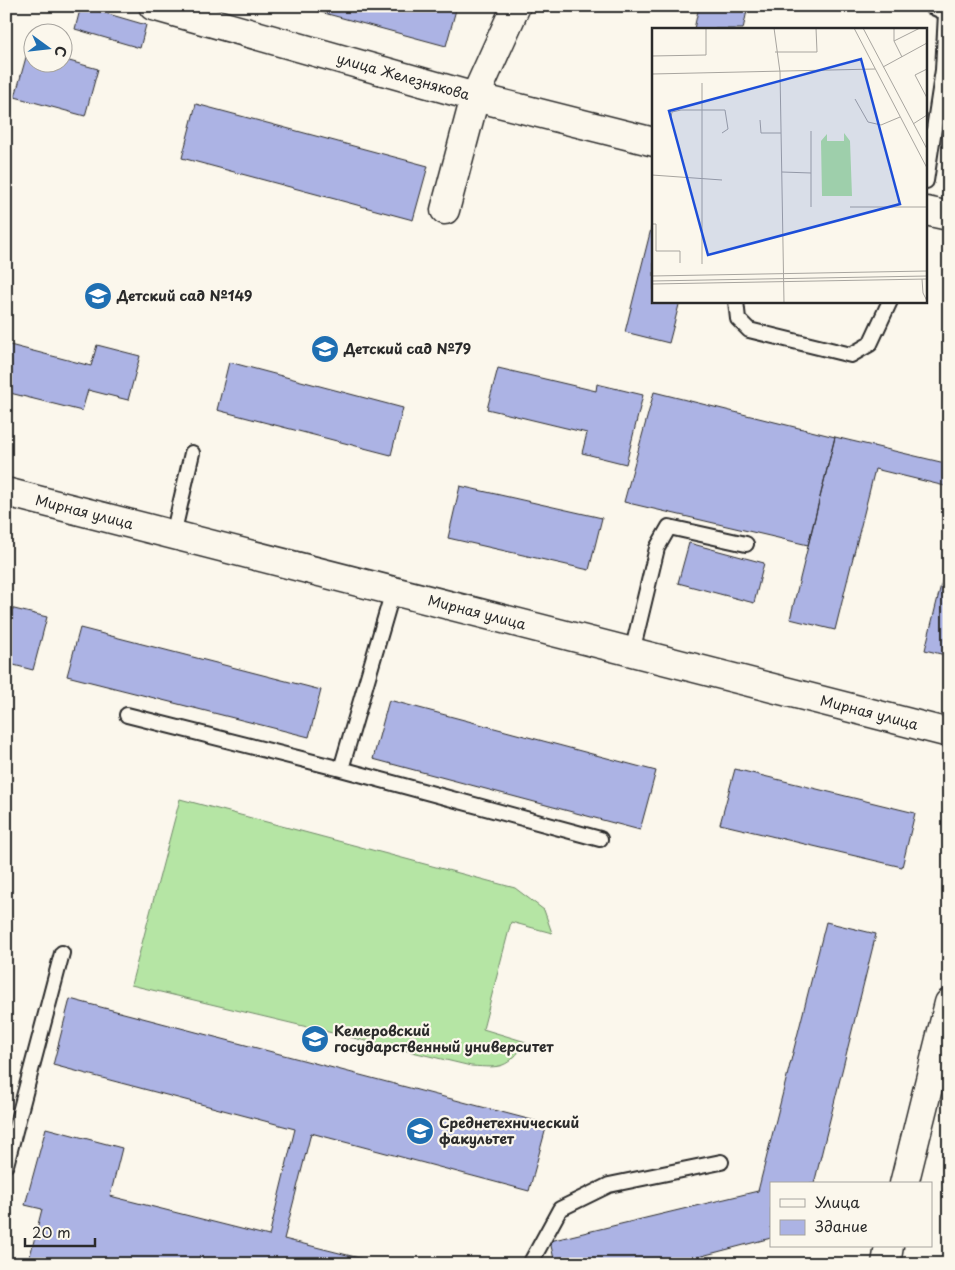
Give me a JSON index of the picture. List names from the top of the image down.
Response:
{
  "streets": {
    "street": ["улица Железнякова", "Мирная улица"]
  },
  "places": {
    "school or university": [
      "Детский сад №149",
      "Детский сад №79",
      "Кемеровский государственный университет",
      "Среднетехнический факультет"
    ]
  },
  "legend": ["Улица", "Здание"],
  "scale_bar": "20 m",
  "north": "right"
}
